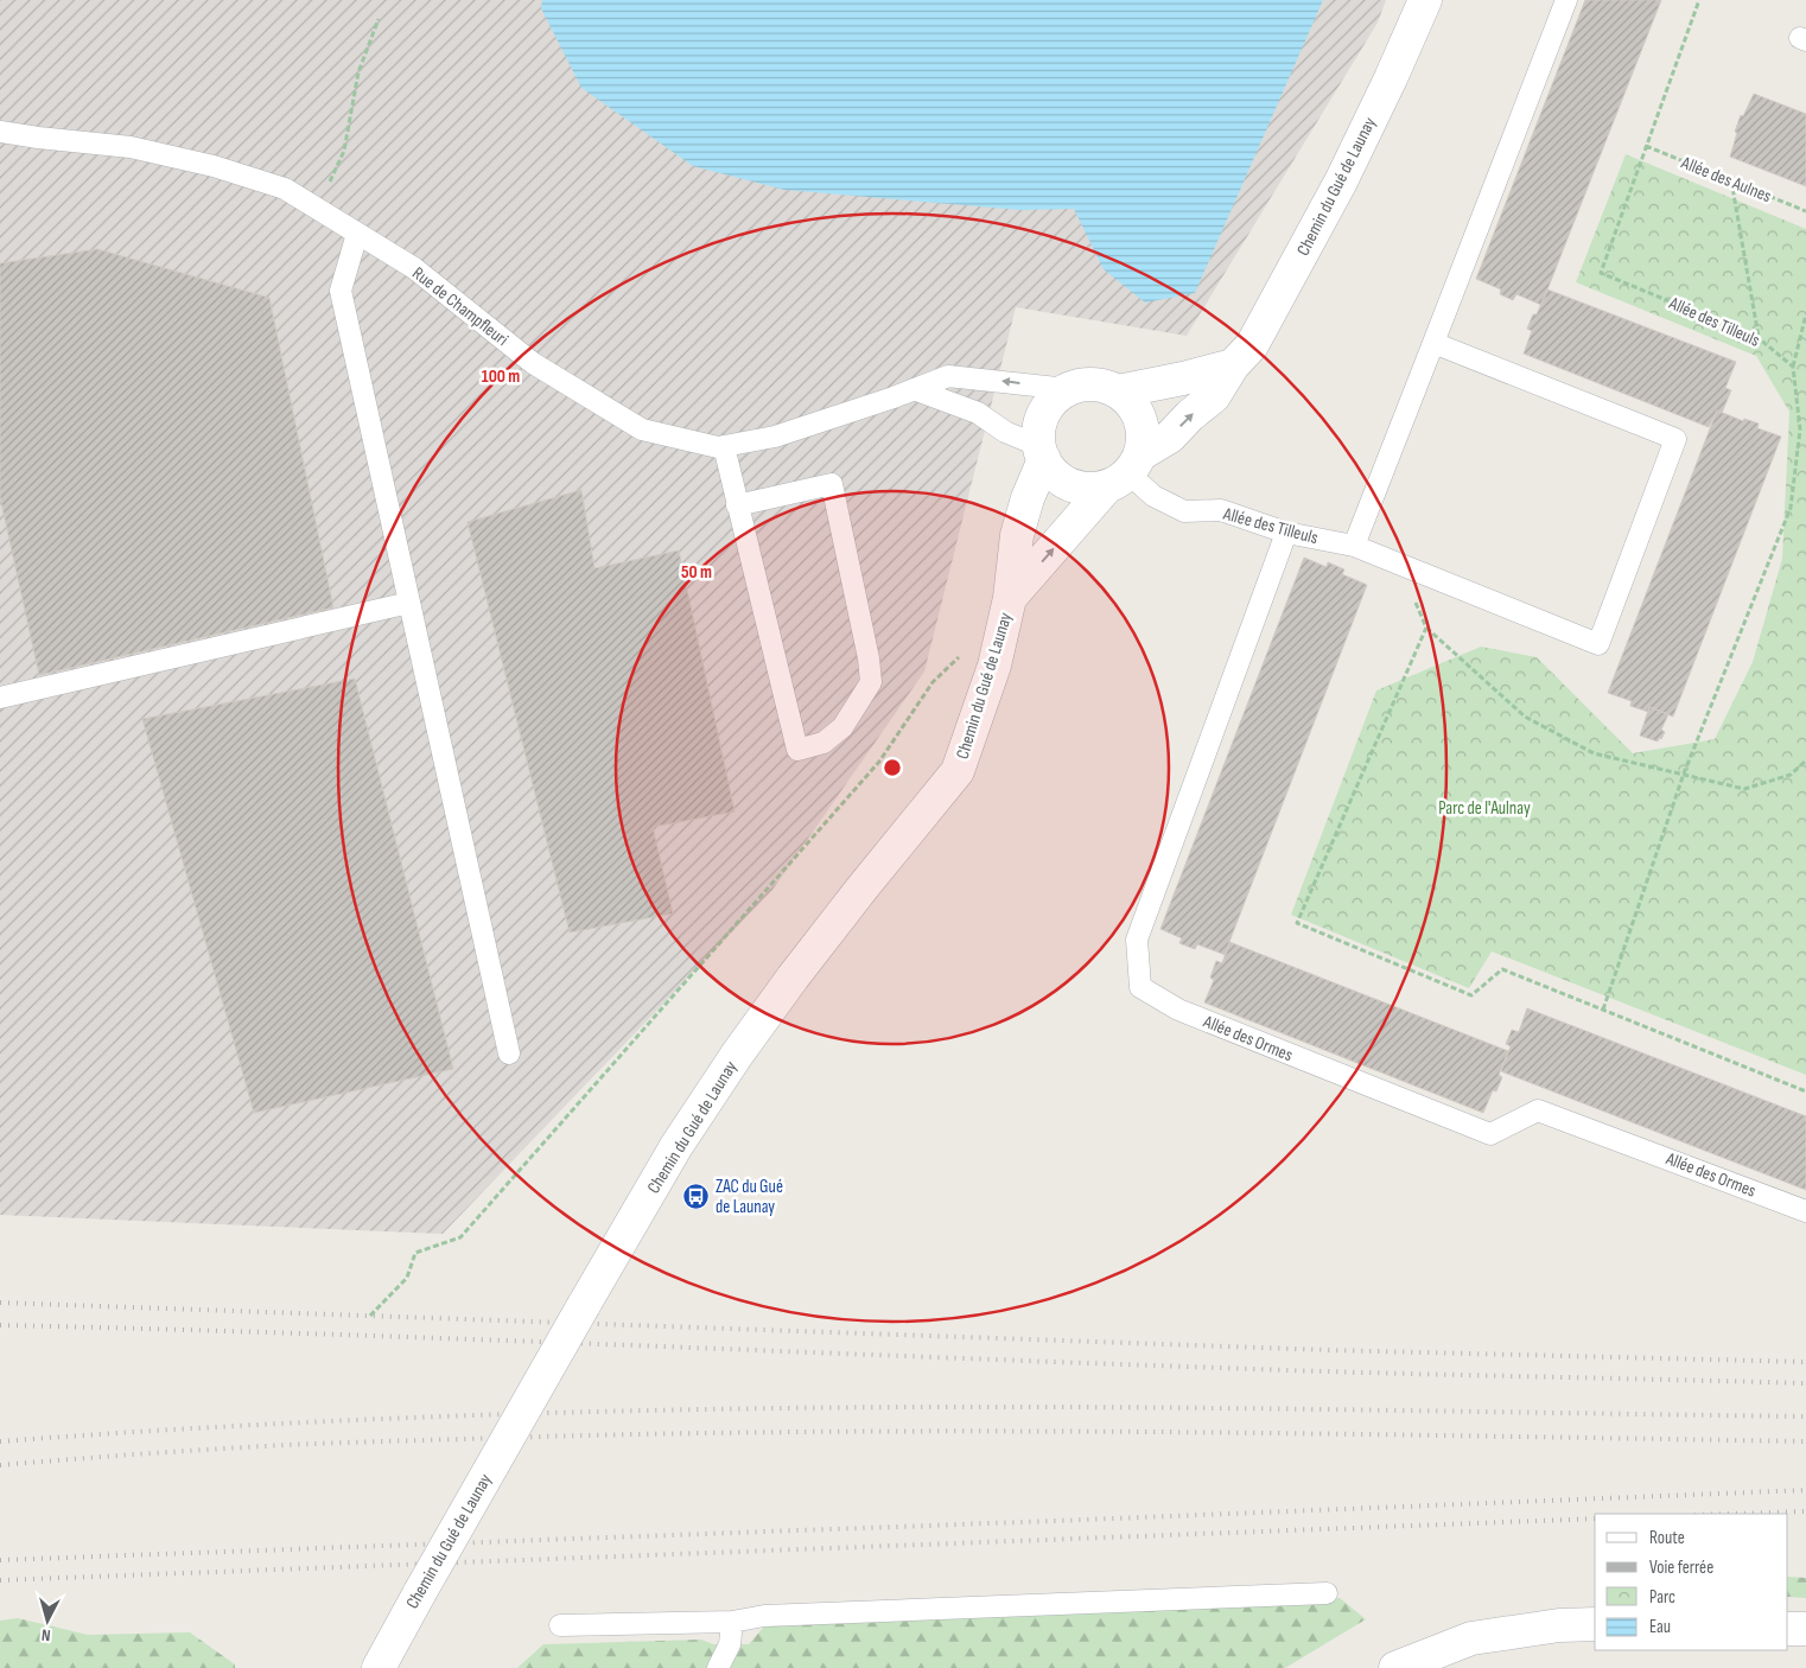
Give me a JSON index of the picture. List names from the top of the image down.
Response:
{
  "streets": {
    "street": ["Chemin du Gué de Launay"],
    "lane": ["Rue de Champfleuri", "Allée des Tilleuls", "Allée des Ormes"],
    "path": ["Allée des Aulnes"]
  },
  "crossings": [
    ["Allée des Aulnes", "Allée des Tilleuls"],
    ["Chemin du Gué de Launay", "Rue de Champfleuri"],
    ["Chemin du Gué de Launay", "Allée des Tilleuls"],
    ["Rue de Champfleuri", "Allée des Tilleuls"],
    ["Allée des Tilleuls", "Allée des Ormes"]
  ],
  "parks": ["Parc de l'Aulnay"],
  "places": {
    "bus stop": ["ZAC du Gué de Launay"]
  },
  "legend": [
    "Route",
    "Voie ferrée",
    "Parc",
    "Eau"
  ],
  "north": "bottom",
  "rings": ["100 m", "50 m"]
}
